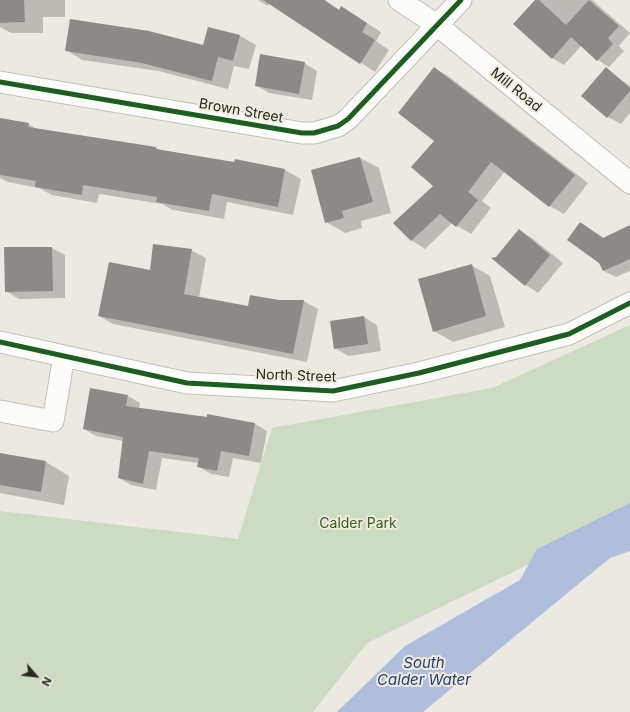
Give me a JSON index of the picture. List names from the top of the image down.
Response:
{
  "streets": {
    "street": ["Mill Road", "Brown Street", "North Street"]
  },
  "crossings": [
    ["Mill Road", "Brown Street"]
  ],
  "water": ["South Calder Water"],
  "parks": ["Calder Park"],
  "north": "bottom right"
}
